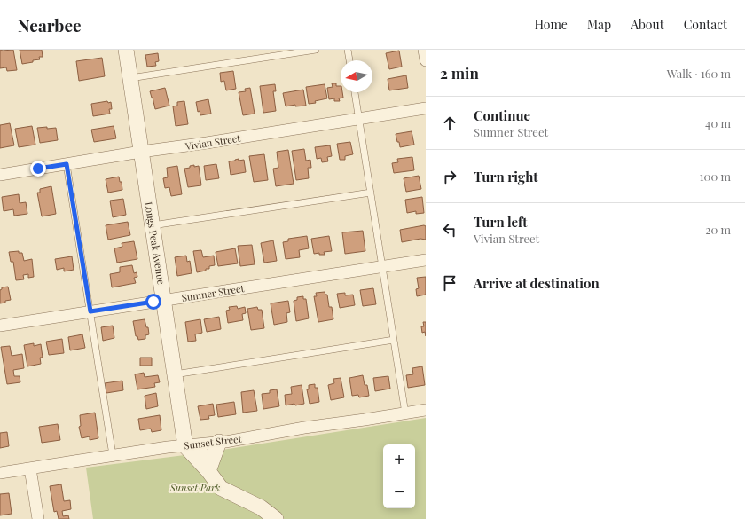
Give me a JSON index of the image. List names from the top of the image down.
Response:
{
  "streets": {
    "street": [
      "Vivian Street",
      "Longs Peak Avenue",
      "Sumner Street",
      "Sunset Street"
    ]
  },
  "crossings": [
    ["Vivian Street", "Longs Peak Avenue"],
    ["Longs Peak Avenue", "Sumner Street"],
    ["Longs Peak Avenue", "Sunset Street"]
  ],
  "parks": ["Sunset Park"],
  "north": "left",
  "page": {
    "header": "Nearbee",
    "nav": [
      "Home",
      "Map",
      "About",
      "Contact"
    ],
    "heading": ["2 min", "Walk · 160 m"],
    "list": [
      ["Continue", "Sumner Street", "40 m"],
      ["Turn right", "100 m"],
      ["Turn left", "Vivian Street", "20 m"],
      "Arrive at destination"
    ],
    "map_buttons": ["+", "−"]
  }
}
